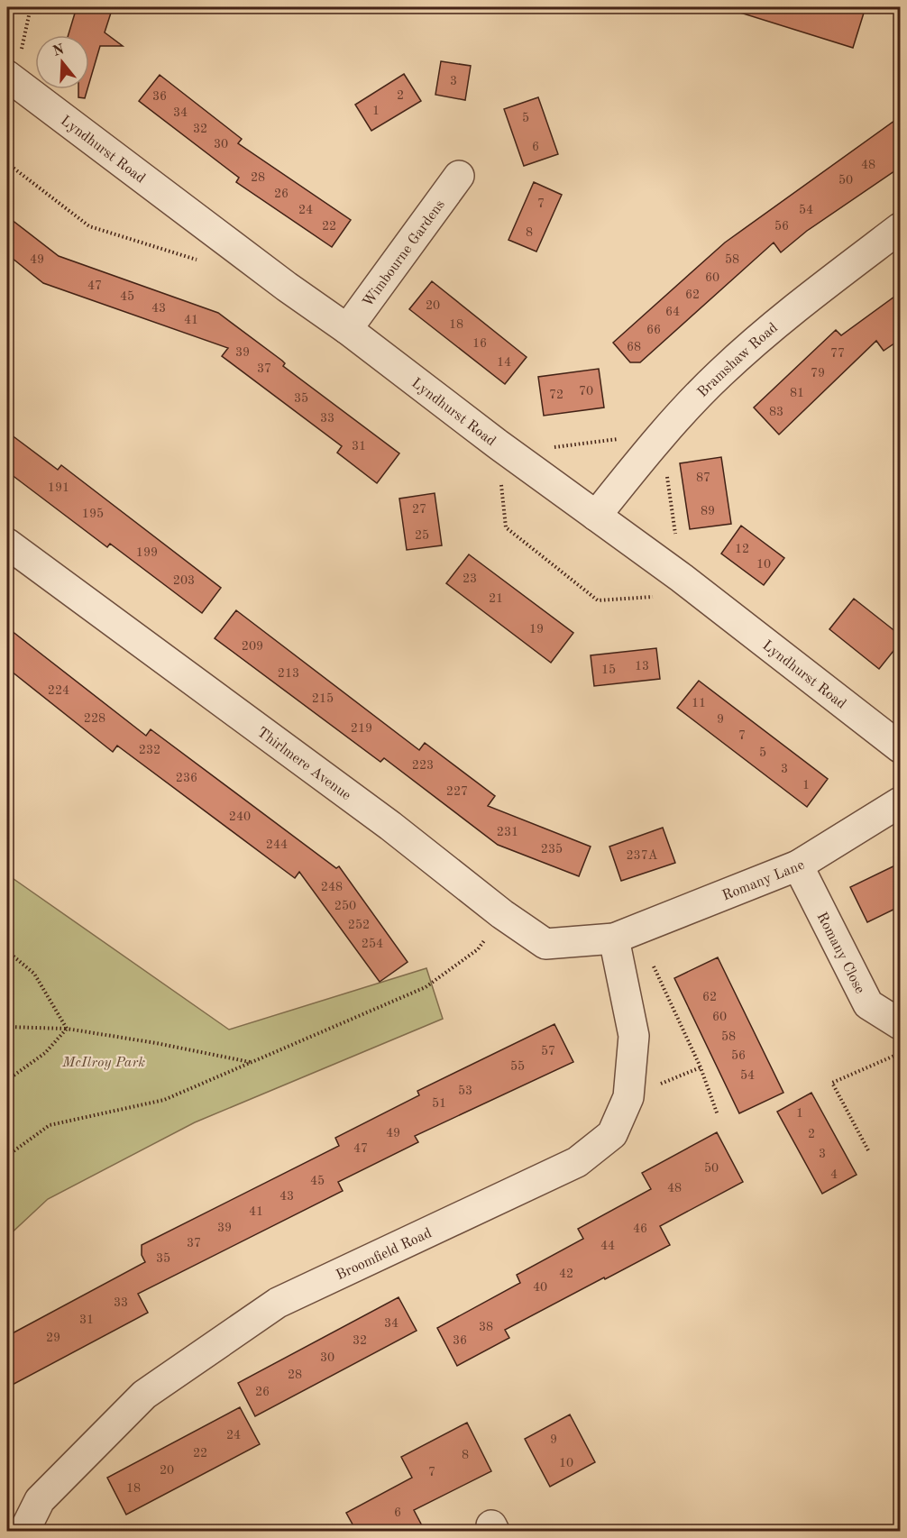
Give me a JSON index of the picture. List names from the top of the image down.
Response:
{
  "streets": {
    "street": [
      "Lyndhurst Road",
      "Wimbourne Gardens",
      "Bramshaw Road",
      "Thirlmere Avenue",
      "Romany Lane",
      "Romany Close",
      "Broomfield Road"
    ]
  },
  "crossings": [
    ["Lyndhurst Road", "Wimbourne Gardens"],
    ["Lyndhurst Road", "Bramshaw Road"],
    ["Thirlmere Avenue", "Romany Lane"],
    ["Thirlmere Avenue", "Broomfield Road"],
    ["Romany Lane", "Romany Close"],
    ["Romany Lane", "Broomfield Road"]
  ],
  "parks": ["McIlroy Park"],
  "house_numbers": [
    "3",
    "2",
    "36",
    "1",
    "34",
    "5",
    "32",
    "30",
    "6",
    "48",
    "28",
    "50",
    "26",
    "7",
    "24",
    "54",
    "22",
    "56",
    "8",
    "49",
    "58",
    "60",
    "47",
    "62",
    "45",
    "20",
    "43",
    "64",
    "41",
    "18",
    "66",
    "16",
    "68",
    "39",
    "77",
    "14",
    "37",
    "79",
    "70",
    "81",
    "72",
    "35",
    "83",
    "33",
    "31",
    "87",
    "191",
    "27",
    "89",
    "195",
    "25",
    "12",
    "199",
    "10",
    "23",
    "203",
    "21",
    "19",
    "209",
    "13",
    "15",
    "213",
    "224",
    "215",
    "11",
    "228",
    "9",
    "219",
    "7",
    "232",
    "5",
    "223",
    "3",
    "236",
    "1",
    "227",
    "240",
    "231",
    "244",
    "235",
    "237A",
    "248",
    "250",
    "252",
    "254",
    "62",
    "60",
    "58",
    "57",
    "56",
    "55",
    "54",
    "53",
    "51",
    "1",
    "49",
    "2",
    "47",
    "3",
    "50",
    "4",
    "45",
    "48",
    "43",
    "41",
    "39",
    "46",
    "37",
    "44",
    "35",
    "42",
    "40",
    "33",
    "31",
    "34",
    "38",
    "29",
    "32",
    "36",
    "30",
    "28",
    "26",
    "24",
    "9",
    "22",
    "8",
    "10",
    "20",
    "7",
    "18",
    "6"
  ],
  "north": "top"
}
